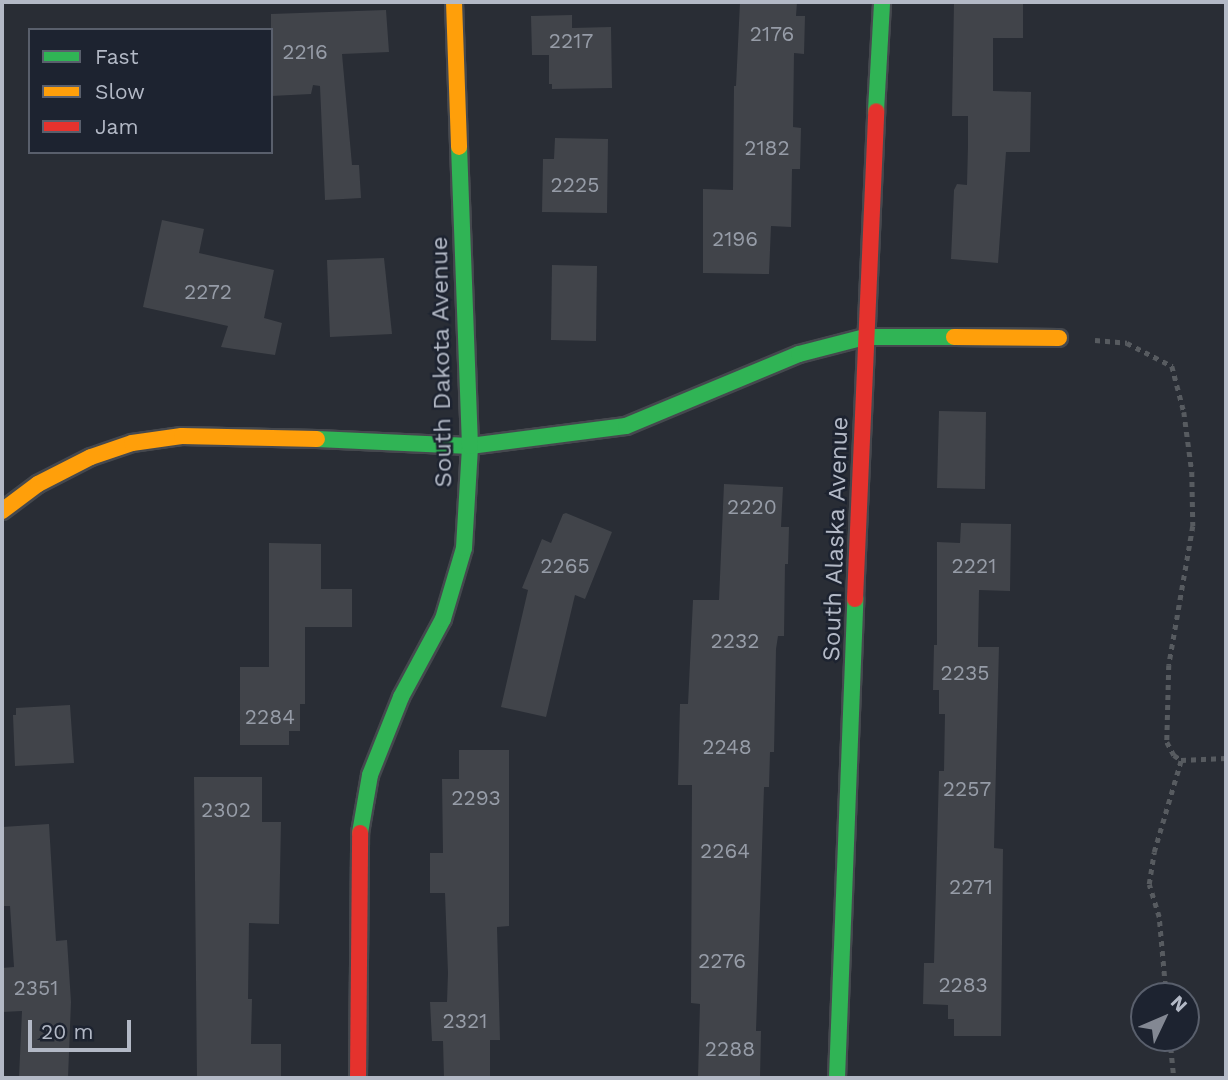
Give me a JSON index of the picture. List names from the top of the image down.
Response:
{
  "streets": {
    "street": ["South Dakota Avenue", "South Alaska Avenue"]
  },
  "house_numbers": [
    "2176",
    "2217",
    "2216",
    "2182",
    "2225",
    "2196",
    "2272",
    "2220",
    "2265",
    "2221",
    "2232",
    "2235",
    "2284",
    "2248",
    "2257",
    "2293",
    "2302",
    "2264",
    "2271",
    "2276",
    "2283",
    "2351",
    "2321",
    "2288"
  ],
  "legend": ["Fast", "Slow", "Jam"],
  "scale_bar": "20 m",
  "north": "top right"
}
